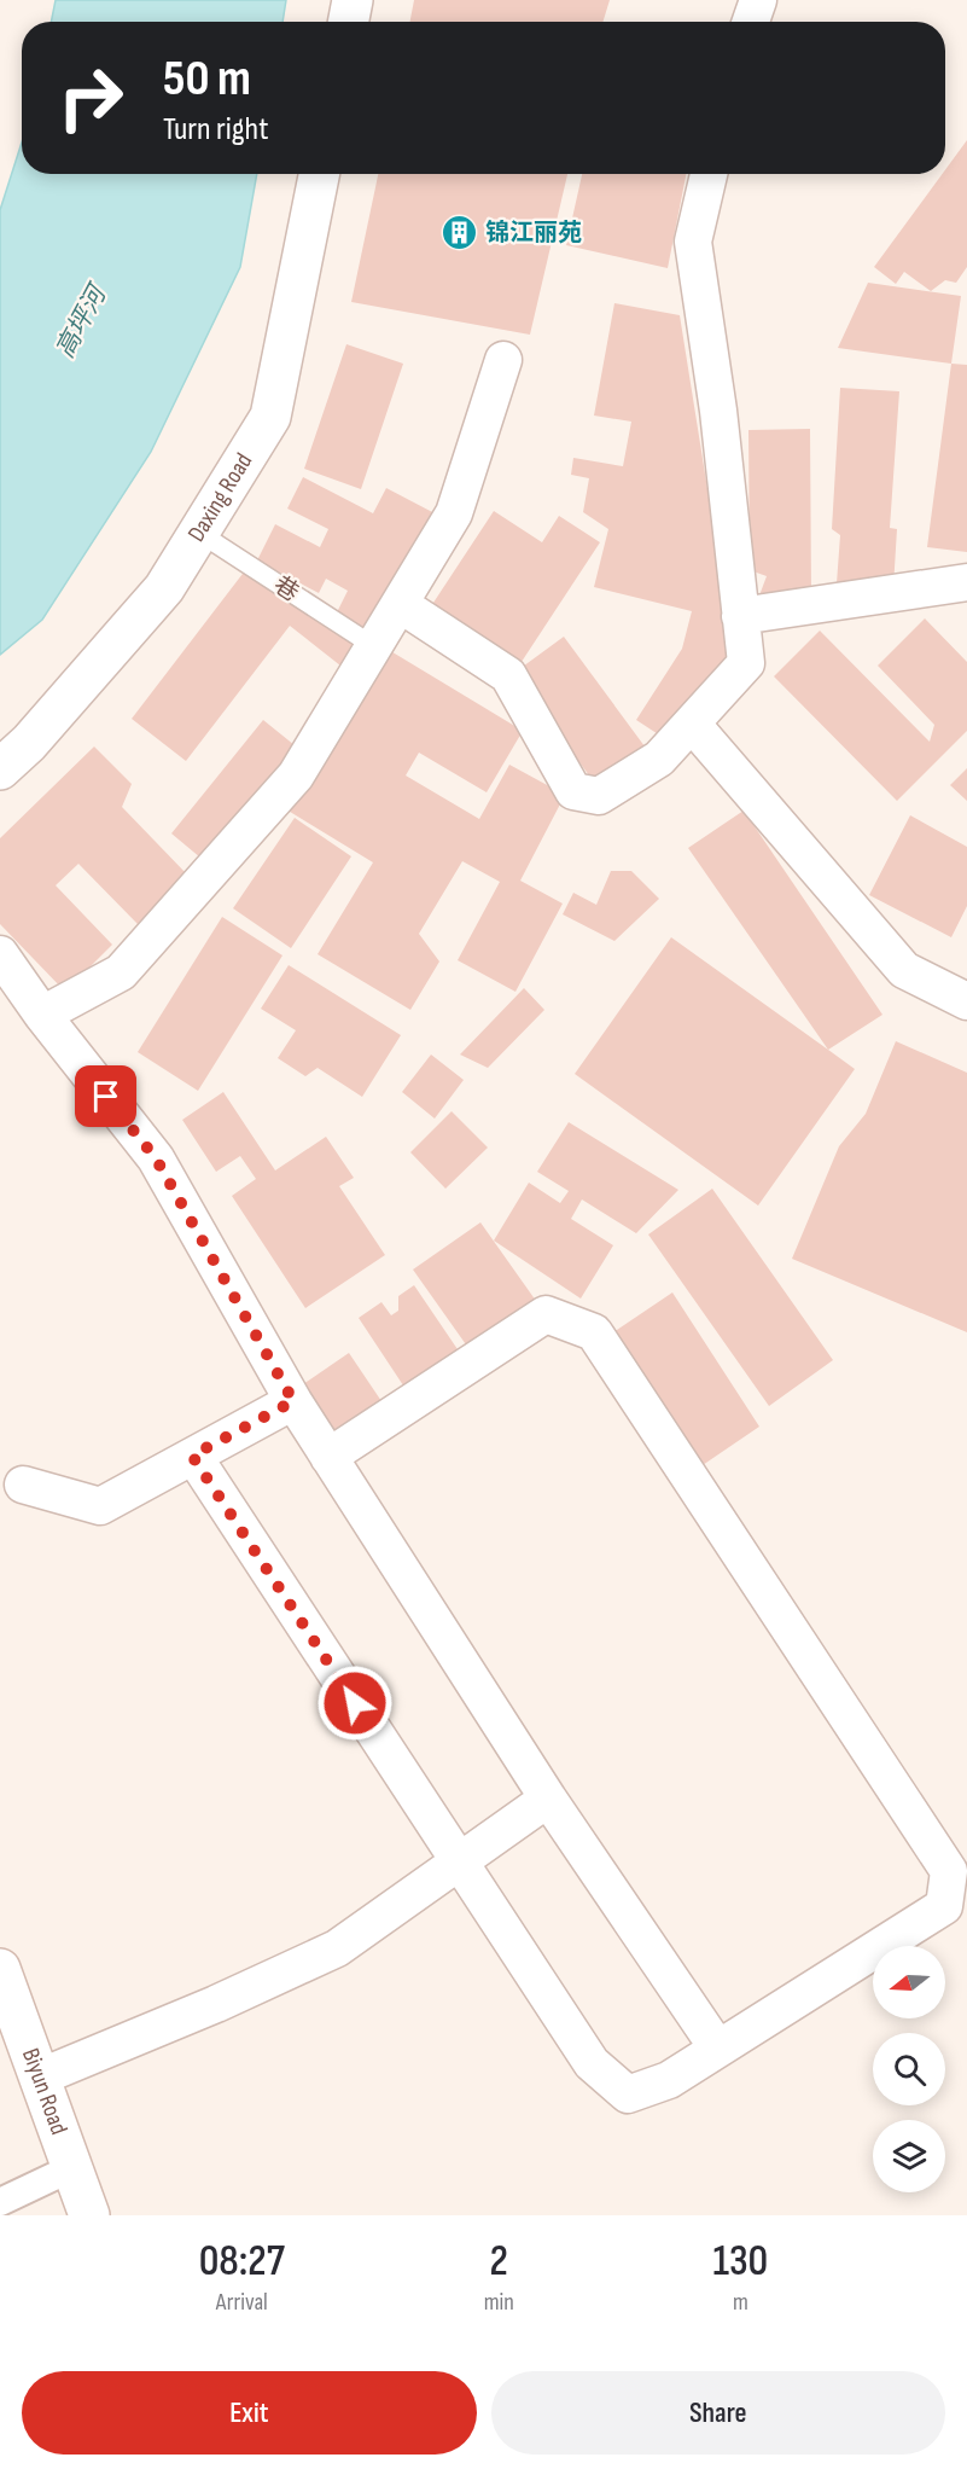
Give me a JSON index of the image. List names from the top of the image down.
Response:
{
  "streets": {
    "street": ["Daxing Road", "Biyun Road"],
    "lane": ["巷"]
  },
  "crossings": [
    ["Daxing Road", "巷"]
  ],
  "water": ["高坪河"],
  "places": {
    "building": ["锦江丽苑"]
  },
  "north": "left",
  "page": {
    "turn": ["50 m", "Turn right"],
    "eta": [
      "08:27",
      "Arrival",
      "2",
      "min",
      "130",
      "m"
    ],
    "buttons": ["Exit", "Share"]
  }
}
